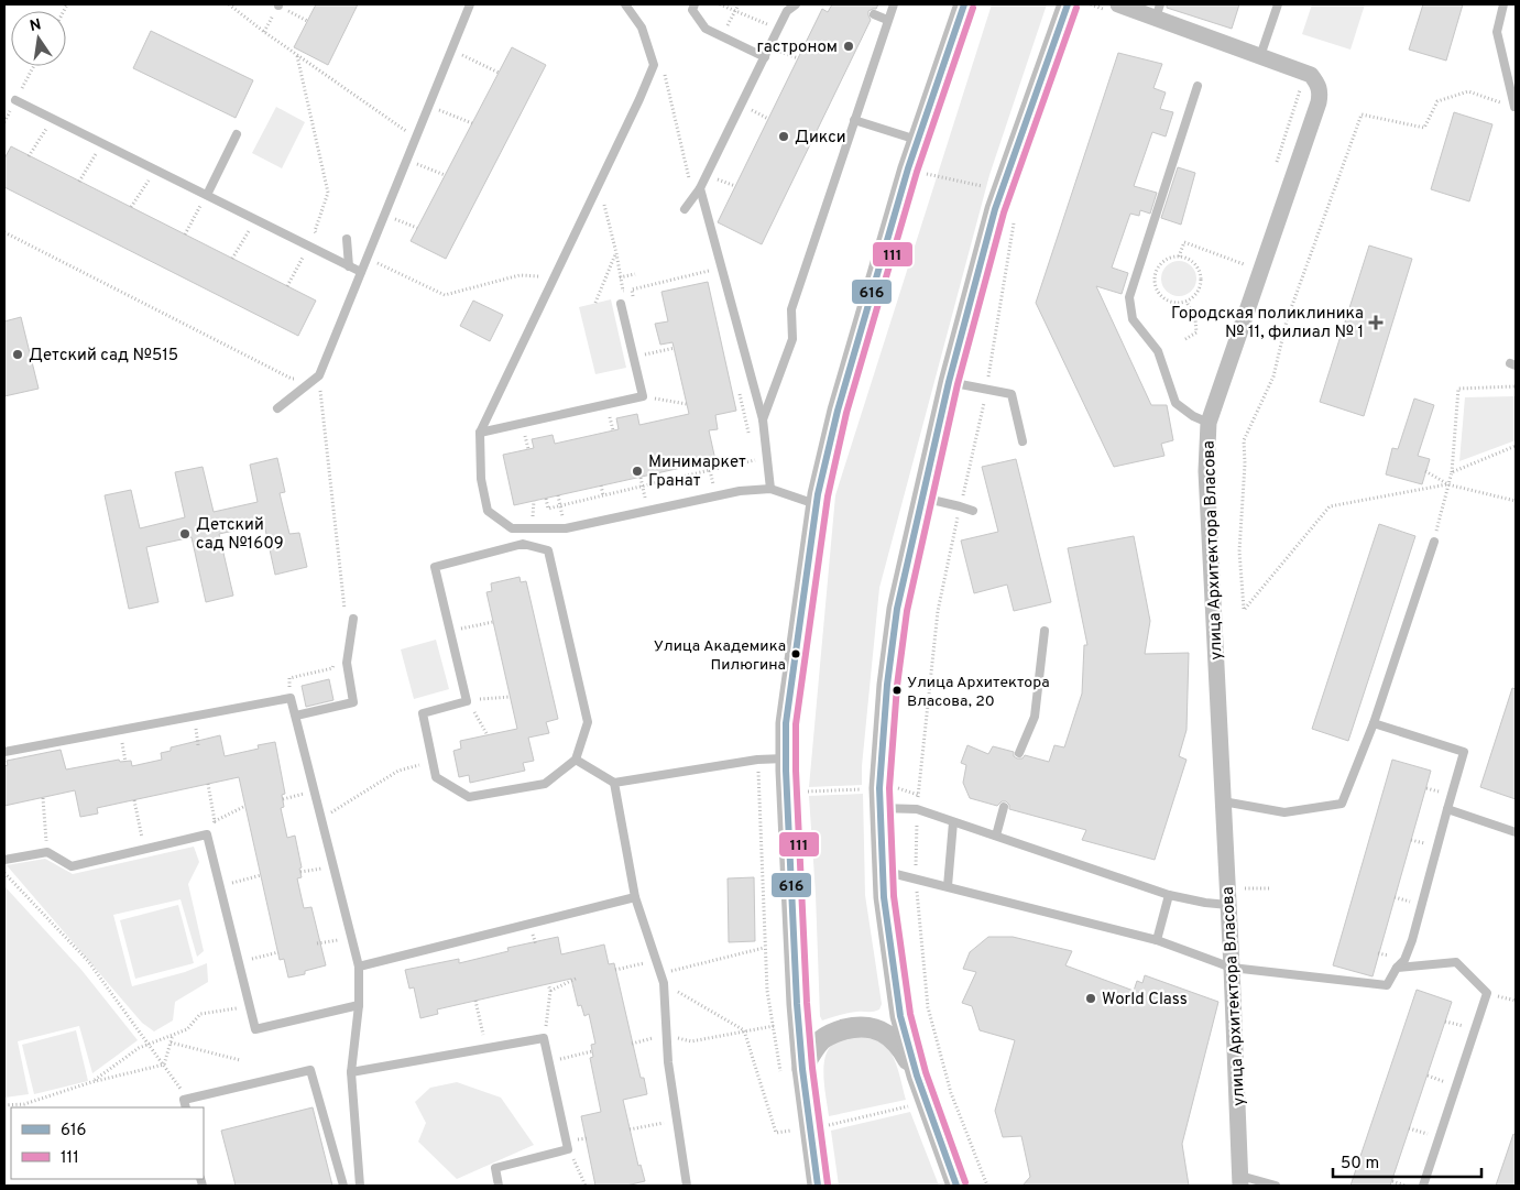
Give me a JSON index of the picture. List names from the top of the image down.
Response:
{
  "streets": {
    "street": ["улица Архитектора Власова"]
  },
  "places": {
    "other": [
      "гастроном",
      "Дикси",
      "Детский сад №515",
      "Минимаркет Гранат",
      "Детский сад №1609",
      "Улица Академика Пилюгина",
      "Улица Архитектора Власова, 20",
      "World Class"
    ],
    "health": ["Городская поликлиника № 11, филиал № 1"]
  },
  "lines": ["transit line 616", "transit line 111"],
  "legend": ["616", "111"],
  "scale_bar": "50 m",
  "north": "top"
}
